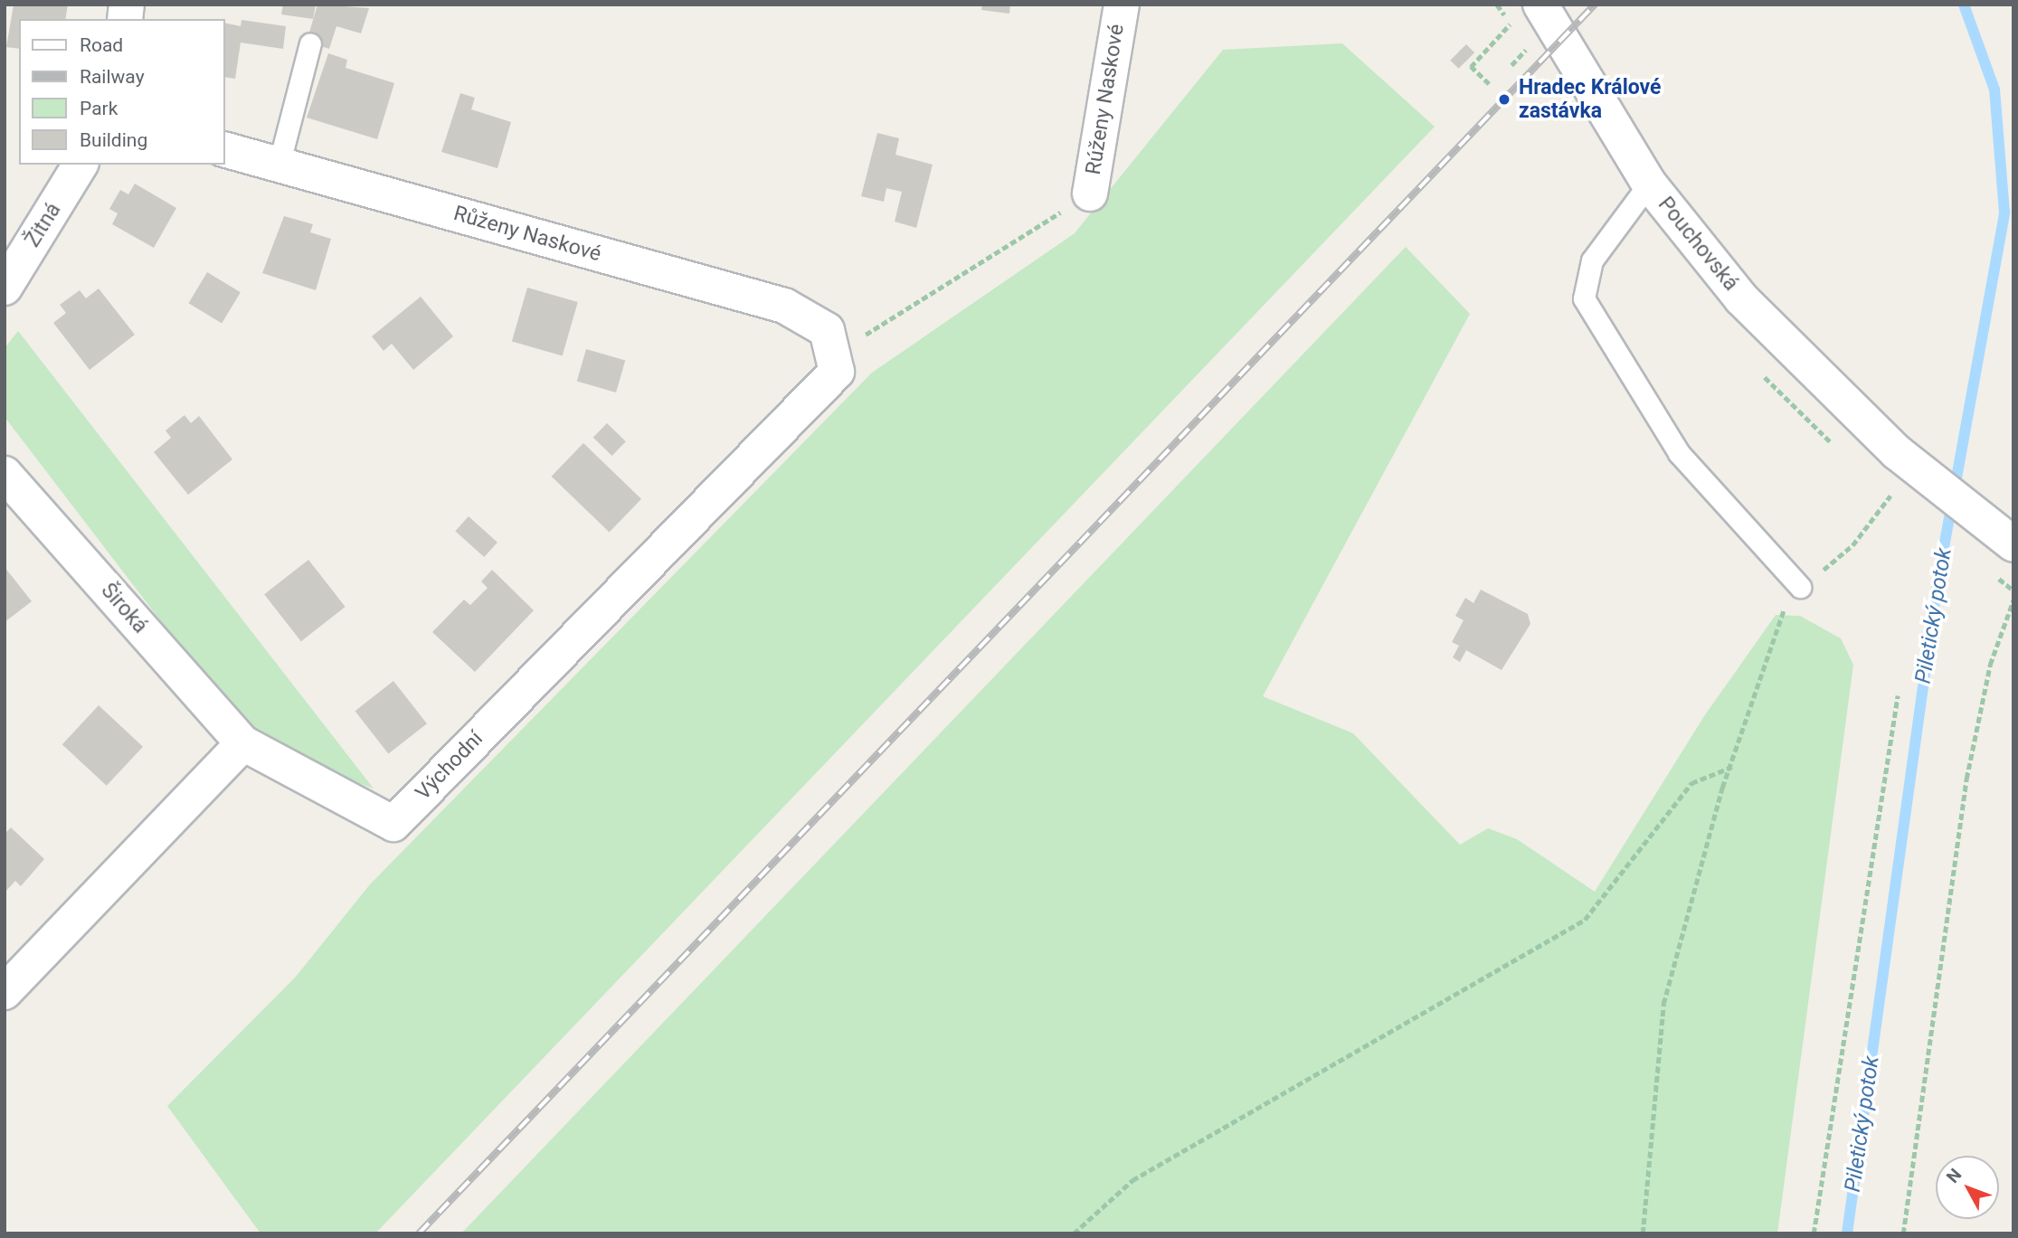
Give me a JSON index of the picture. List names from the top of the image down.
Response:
{
  "streets": {
    "street": [
      "Rúženy Naskové",
      "Žitná",
      "Růženy Naskové",
      "Pouchovská",
      "Široká",
      "Východní"
    ]
  },
  "crossings": [
    ["Růženy Naskové", "Východní"],
    ["Široká", "Východní"]
  ],
  "water": ["Piletický potok"],
  "places": ["Hradec Králové zastávka"],
  "legend": [
    "Road",
    "Railway",
    "Park",
    "Building"
  ],
  "north": "top left"
}
